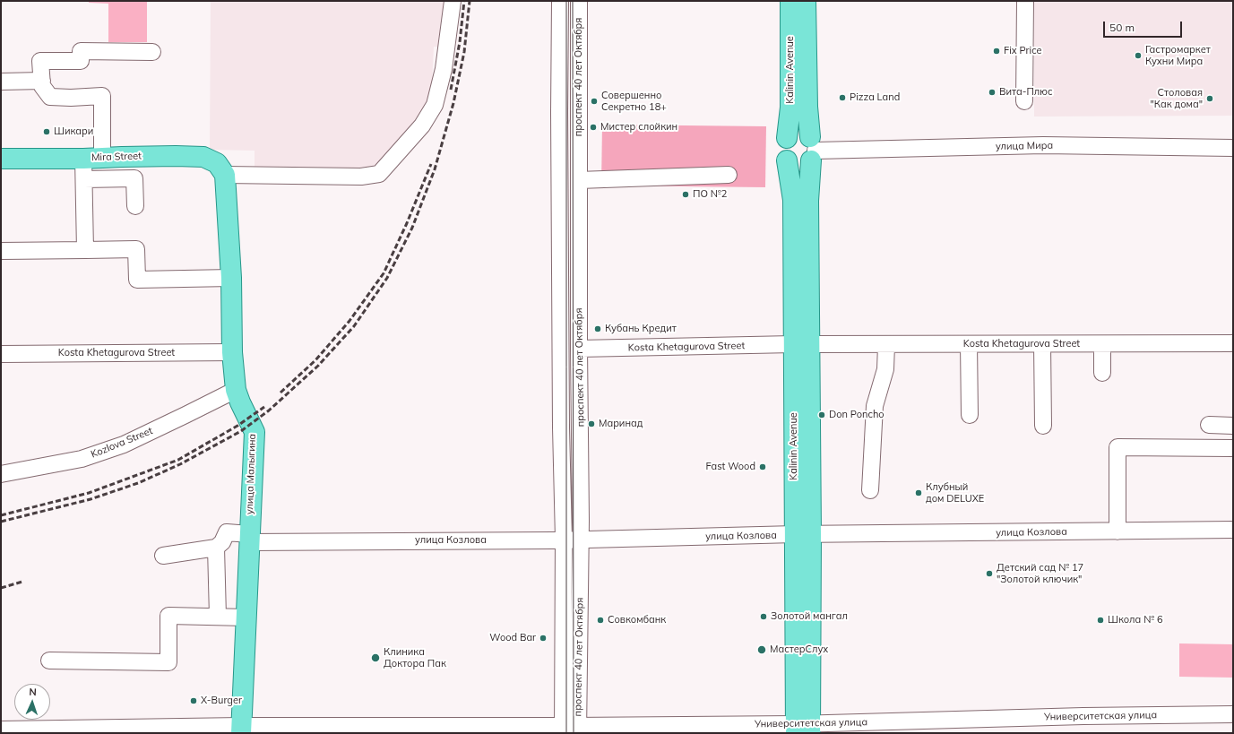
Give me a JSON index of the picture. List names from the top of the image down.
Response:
{
  "streets": {
    "main road": ["Kalinin Avenue", "Mira Street", "улица Малыгина"],
    "street": [
      "проспект 40 лет Октября",
      "улица Мира",
      "Kosta Khetagurova Street",
      "Kozlova Street",
      "улица Козлова",
      "Университетская улица"
    ]
  },
  "crossings": [
    ["Kalinin Avenue", "улица Мира"],
    ["Kalinin Avenue", "Kosta Khetagurova Street"],
    ["Kalinin Avenue", "улица Козлова"],
    ["Kalinin Avenue", "Университетская улица"],
    ["проспект 40 лет Октября", "Kosta Khetagurova Street"],
    ["проспект 40 лет Октября", "улица Козлова"],
    ["проспект 40 лет Октября", "Университетская улица"],
    ["Mira Street", "улица Малыгина"],
    ["Kosta Khetagurova Street", "улица Малыгина"],
    ["Kozlova Street", "улица Малыгина"],
    ["улица Малыгина", "улица Козлова"],
    ["улица Малыгина", "Университетская улица"]
  ],
  "places": [
    "Fix Price",
    "Гастромаркет Кухни Мира",
    "Вита-Плюс",
    "Pizza Land",
    "Столовая \"Как дома\"",
    "Совершенно Секретно 18+",
    "Мистер слойкин",
    "Шикари",
    "ПО №2",
    "Кубань Кредит",
    "Don Poncho",
    "Маринад",
    "Fast Wood",
    "Клубный дом DELUXE",
    "Детский сад № 17 \"Золотой ключик\"",
    "Золотой мангал",
    "Совкомбанк",
    "Школа № 6",
    "Wood Bar",
    "МастерСлух",
    "Клиника Доктора Пак",
    "X-Burger"
  ],
  "scale_bar": "50 m",
  "north": "top"
}
